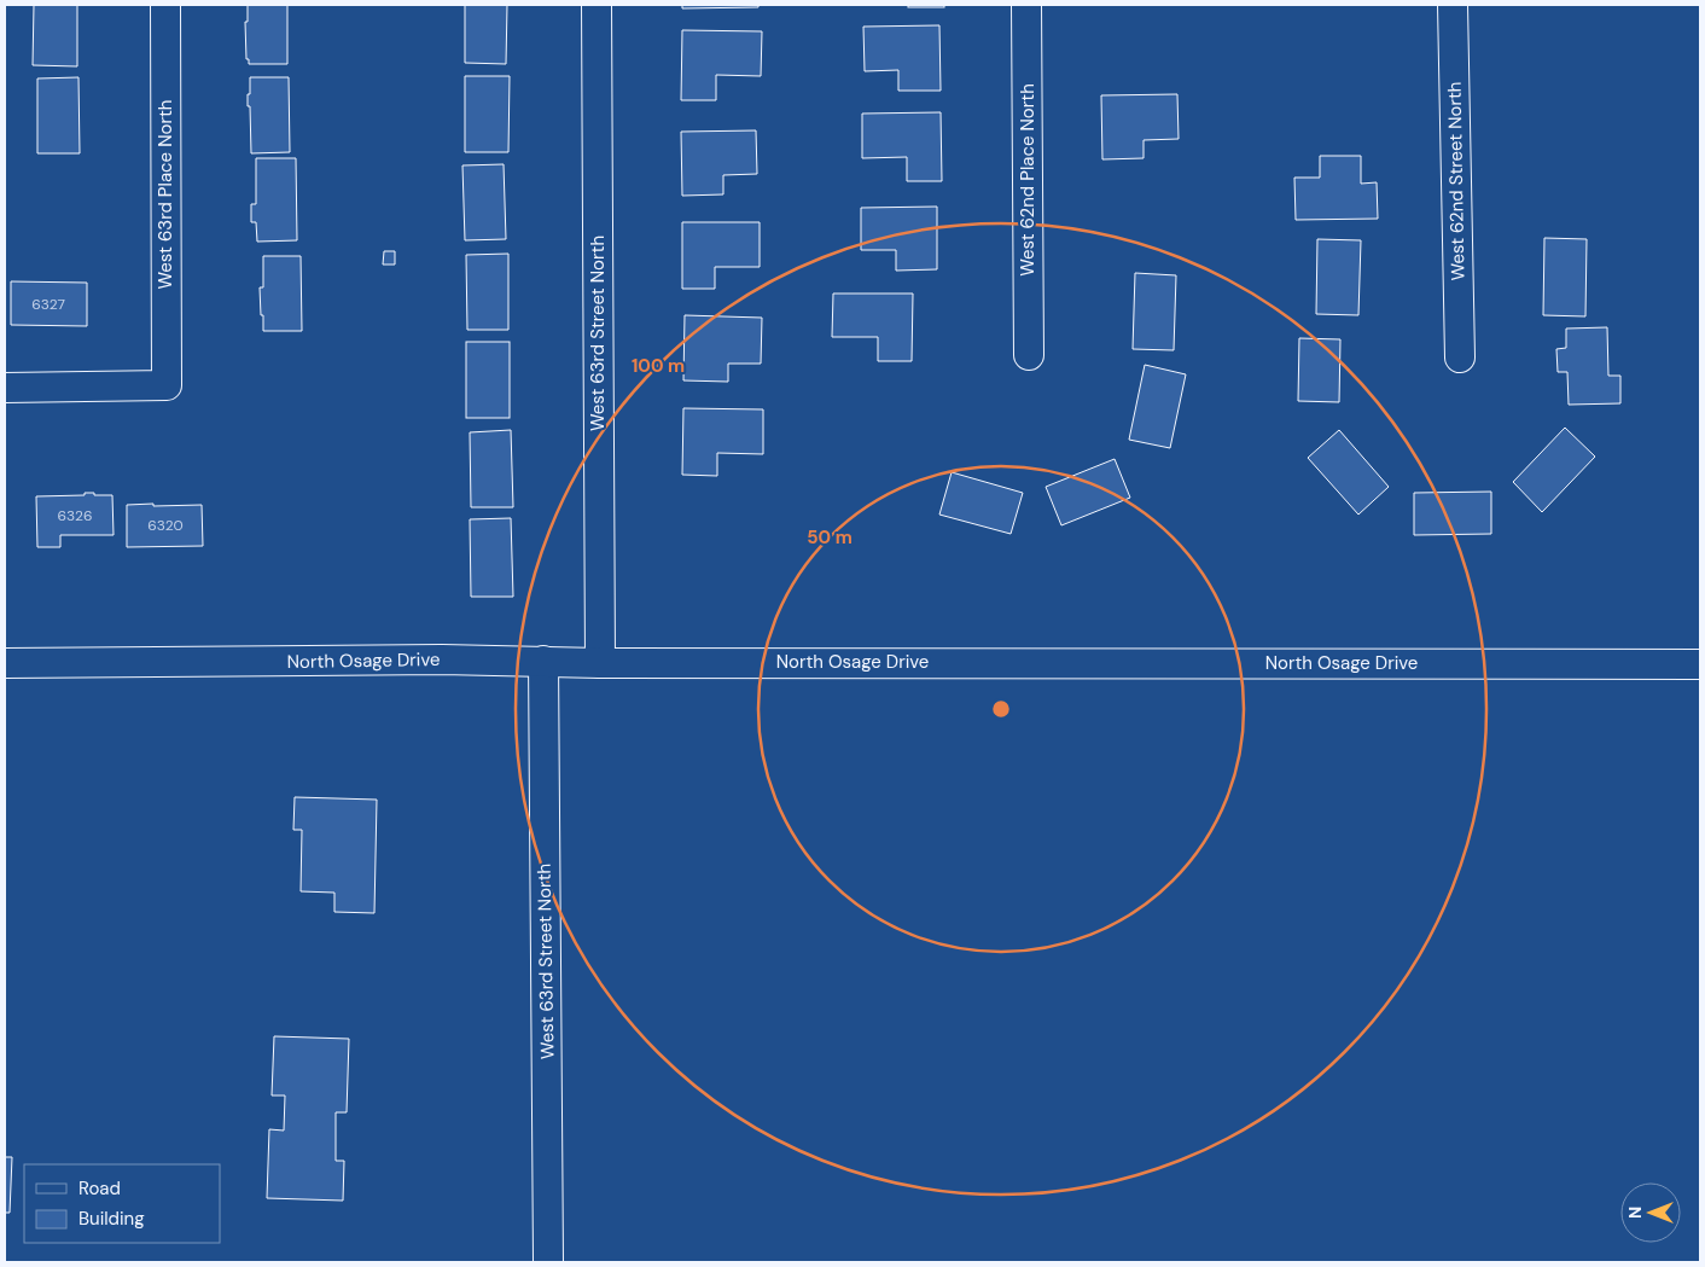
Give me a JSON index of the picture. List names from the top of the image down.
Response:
{
  "streets": {
    "street": [
      "West 62nd Place North",
      "West 62nd Street North",
      "West 63rd Place North",
      "West 63rd Street North",
      "North Osage Drive"
    ]
  },
  "crossings": [
    ["West 63rd Street North", "North Osage Drive"]
  ],
  "house_numbers": ["6327", "6326", "6320"],
  "legend": ["Road", "Building"],
  "north": "left",
  "rings": ["100 m", "50 m"]
}
